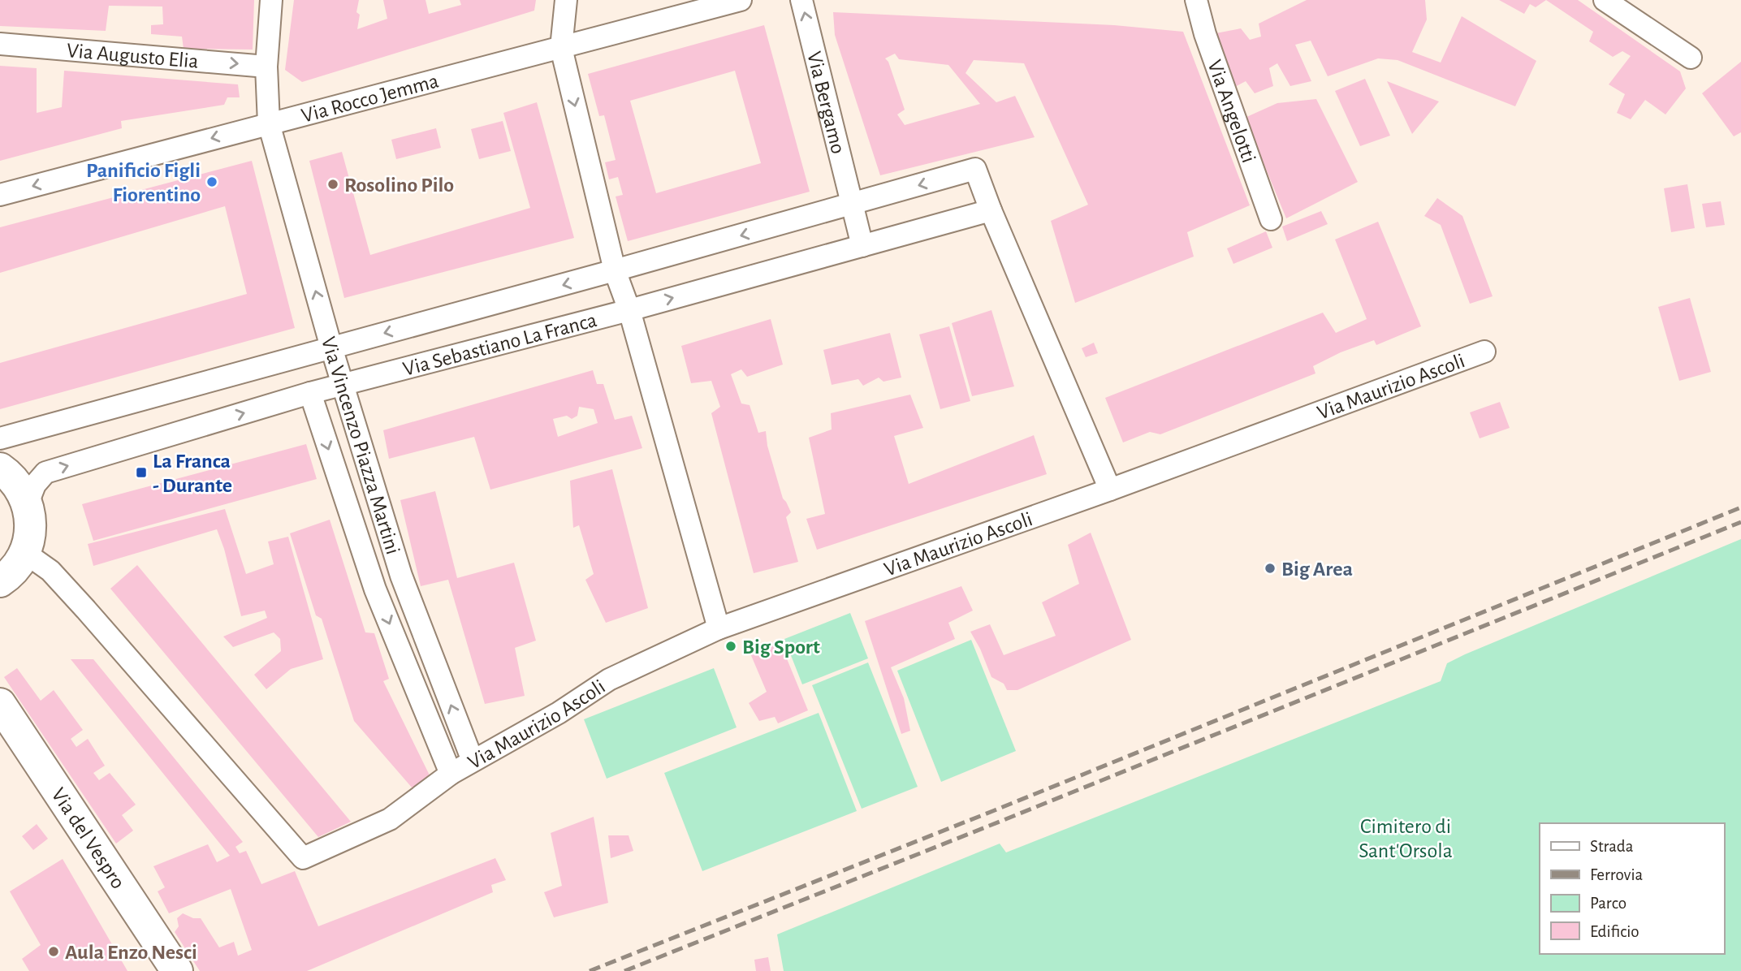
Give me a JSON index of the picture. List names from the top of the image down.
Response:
{
  "streets": {
    "street": [
      "Via Augusto Elia",
      "Via Rocco Jemma",
      "Via Bergamo",
      "Via Angelotti",
      "Via Sebastiano La Franca",
      "Via Maurizio Ascoli",
      "Via Vincenzo Piazza Martini",
      "Via del Vespro"
    ]
  },
  "crossings": [
    ["Via Augusto Elia", "Via Vincenzo Piazza Martini"],
    ["Via Rocco Jemma", "Via Vincenzo Piazza Martini"],
    ["Via Bergamo", "Via Sebastiano La Franca"],
    ["Via Sebastiano La Franca", "Via Vincenzo Piazza Martini"],
    ["Via Maurizio Ascoli", "Via Vincenzo Piazza Martini"]
  ],
  "one_way": ["Via Augusto Elia", "Via Rocco Jemma", "Via Bergamo"],
  "parks": ["Cimitero di Sant'Orsola"],
  "places": {
    "other": [
      "Panificio Figli Fiorentino",
      "Rosolino Pilo",
      "Big Area",
      "Big Sport",
      "Aula Enzo Nesci"
    ],
    "transit": ["La Franca - Durante"]
  },
  "legend": [
    "Strada",
    "Ferrovia",
    "Parco",
    "Edificio"
  ]
}
